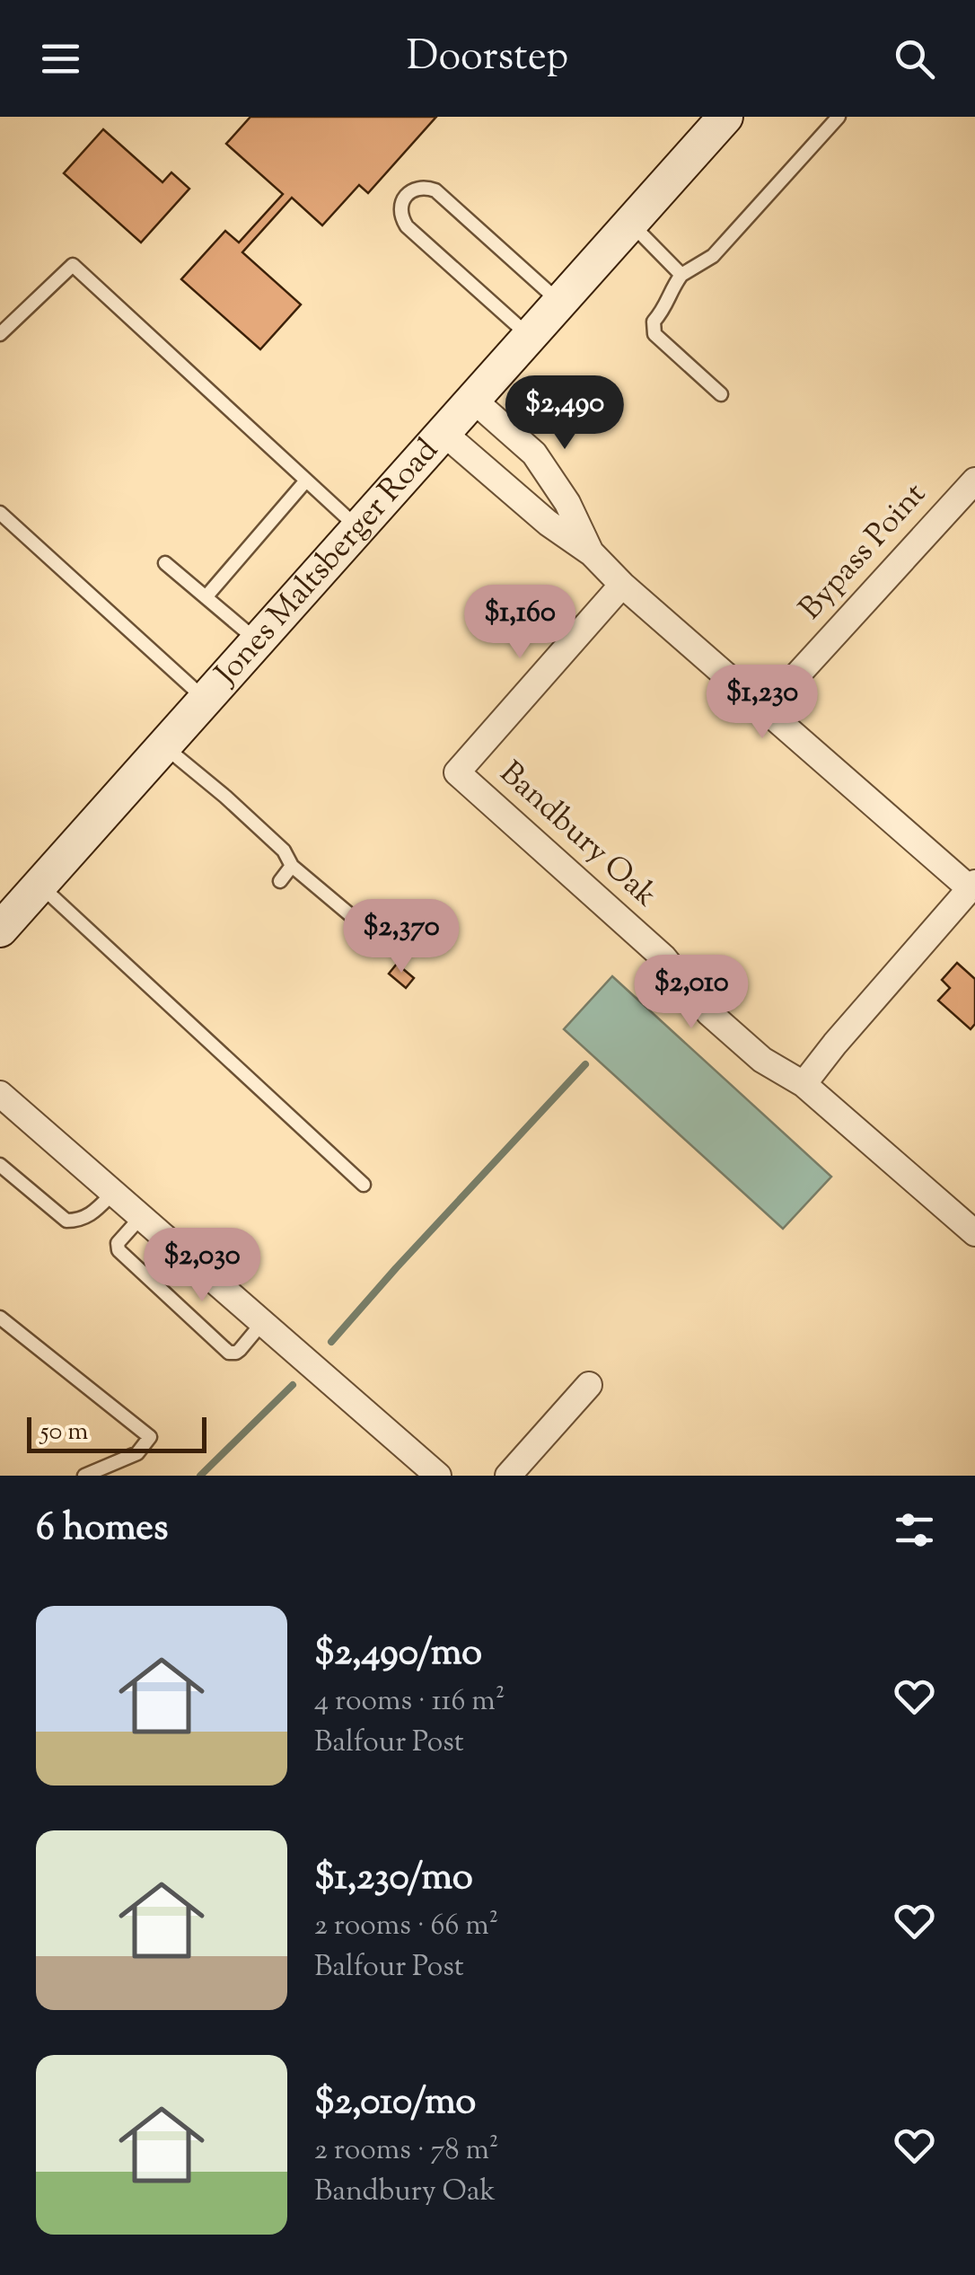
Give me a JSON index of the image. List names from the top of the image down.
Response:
{
  "streets": {
    "main road": ["Jones Maltsberger Road"],
    "street": ["Bypass Point", "Bandbury Oak"]
  },
  "scale_bar": "50 m",
  "page": {
    "header": "Doorstep",
    "price": [
      "$2,490",
      "$1,160",
      "$1,230",
      "$2,370",
      "$2,010",
      "$2,030"
    ],
    "scale": "50 m",
    "heading": "6 homes",
    "list": [
      {
        "name": "$2,490/mo",
        "note": "4 rooms · 116 m² · Balfour Post"
      },
      {
        "name": "$1,230/mo",
        "note": "2 rooms · 66 m² · Balfour Post"
      },
      {
        "name": "$2,010/mo",
        "note": "2 rooms · 78 m² · Bandbury Oak"
      }
    ]
  }
}
